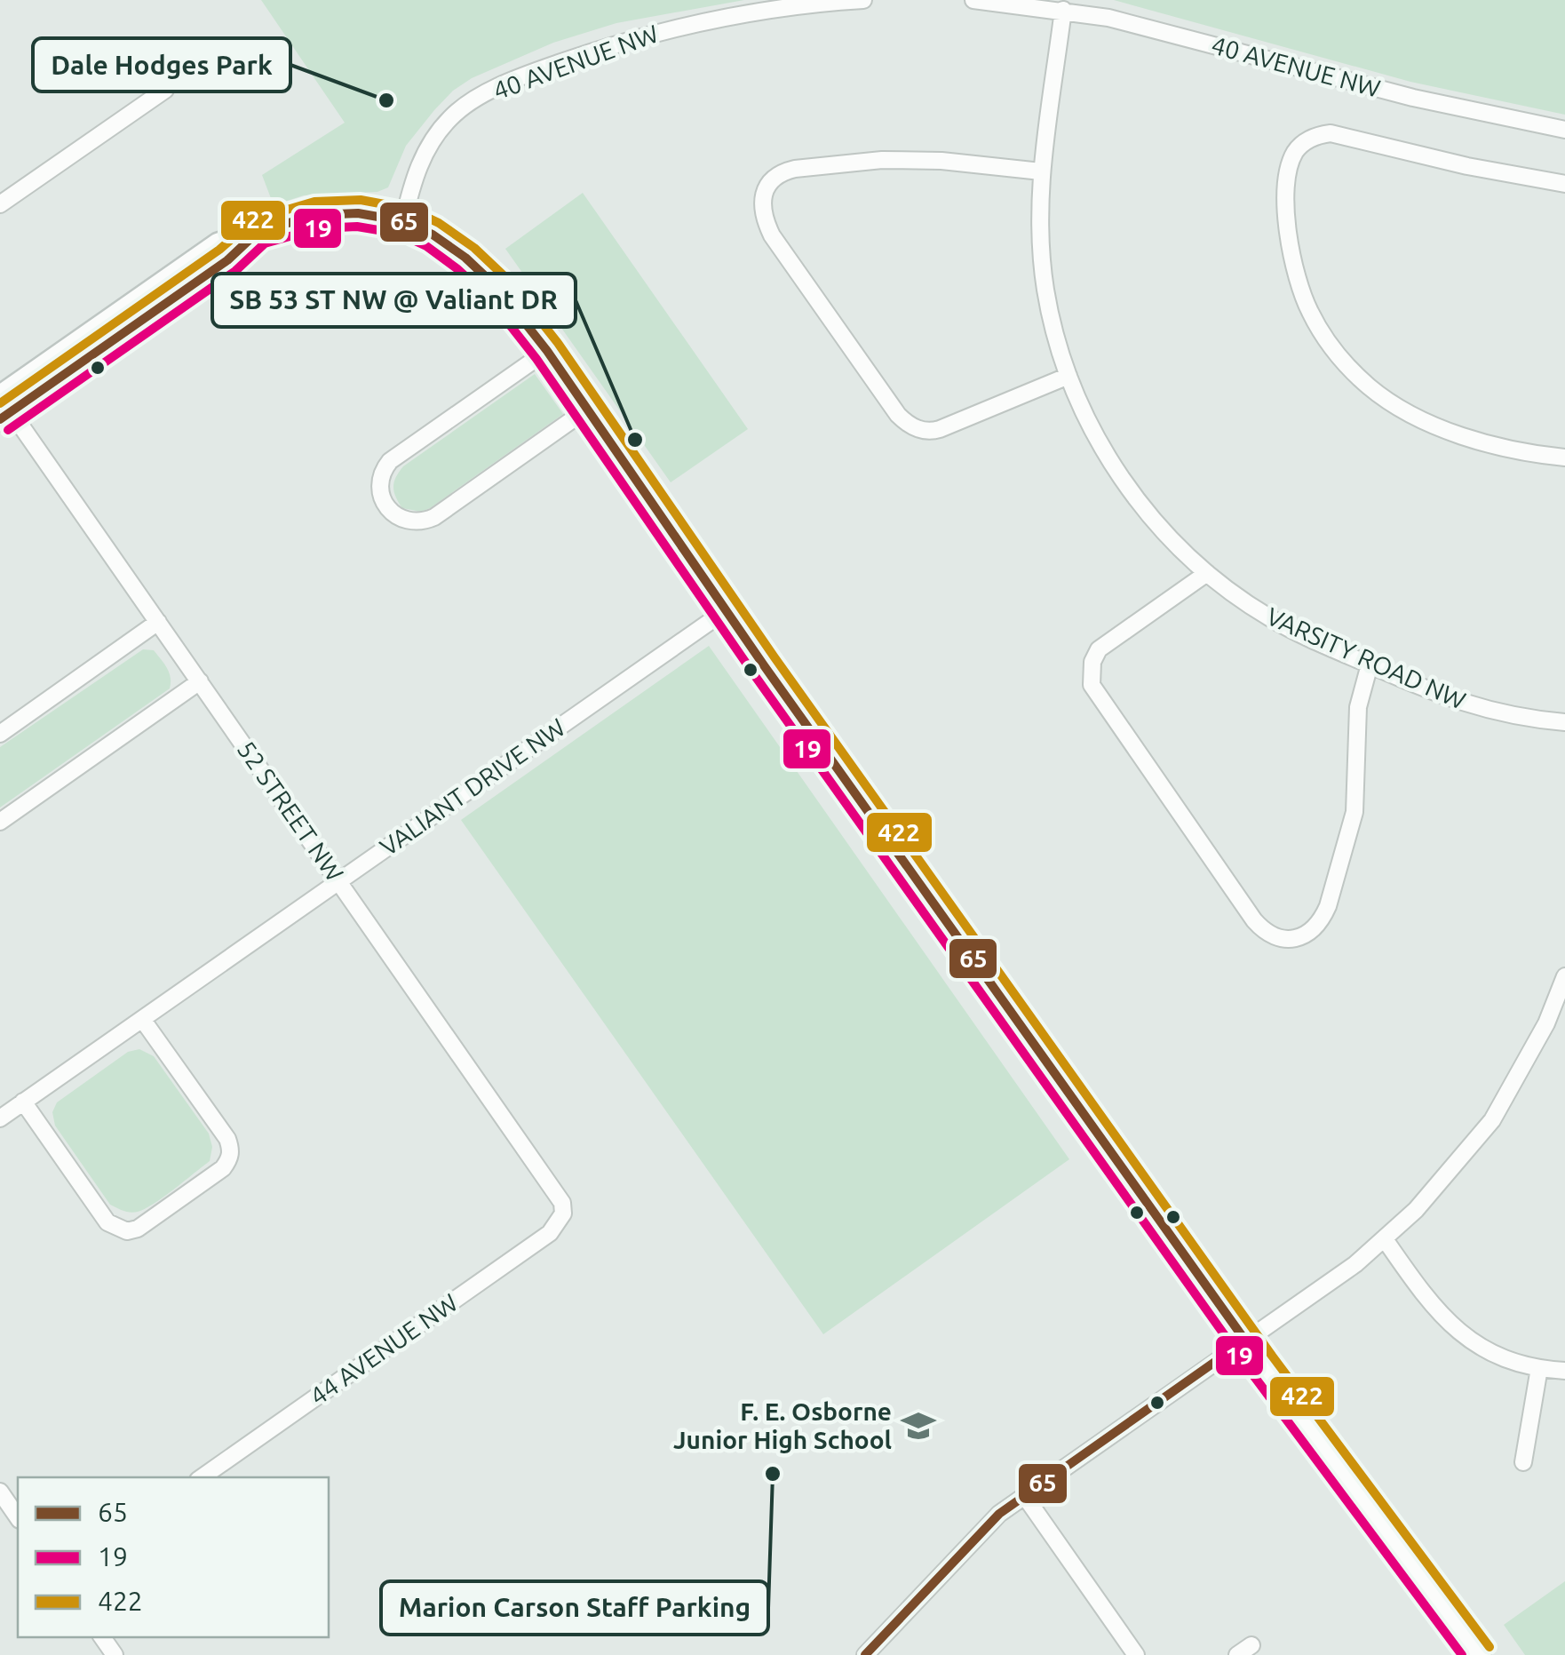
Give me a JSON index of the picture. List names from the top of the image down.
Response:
{
  "streets": {
    "street": [
      "40 AVENUE NW",
      "VARSITY ROAD NW",
      "VALIANT DRIVE NW",
      "52 STREET NW",
      "44 AVENUE NW"
    ]
  },
  "crossings": [
    ["40 AVENUE NW", "VARSITY ROAD NW"],
    ["VALIANT DRIVE NW", "52 STREET NW"],
    ["52 STREET NW", "44 AVENUE NW"]
  ],
  "places": {
    "other": ["Dale Hodges Park", "SB 53 ST NW @ Valiant DR", "Marion Carson Staff Parking"],
    "school or university": ["F. E. Osborne Junior High School"]
  },
  "lines": ["transit line 422", "transit line 65", "transit line 19"],
  "legend": ["65", "19", "422"]
}
